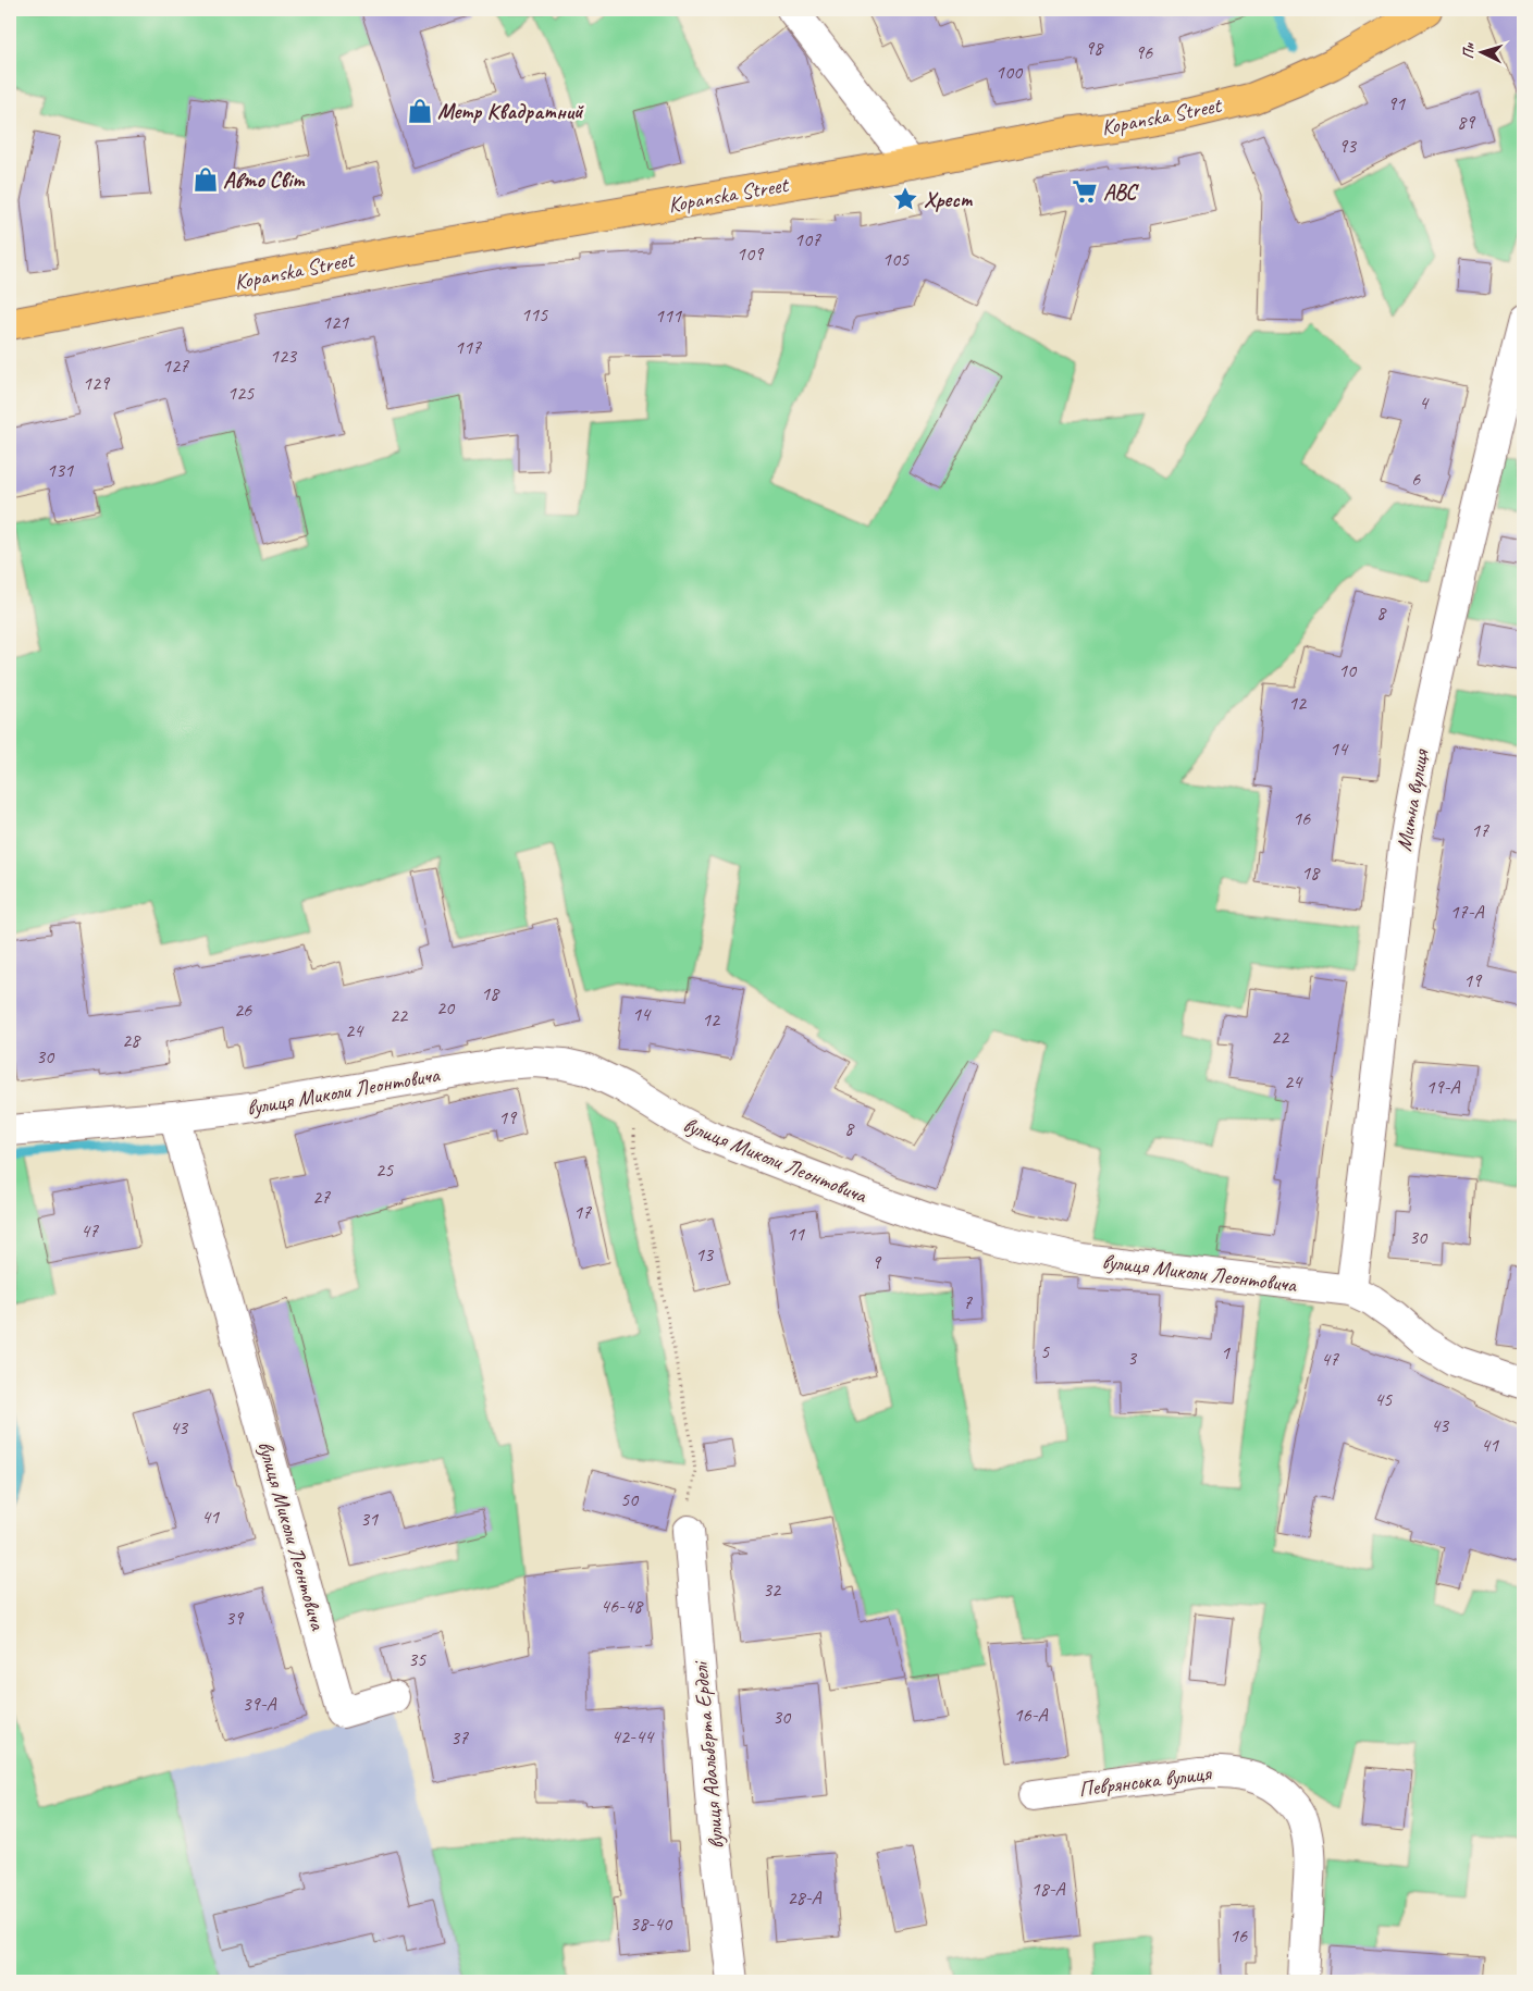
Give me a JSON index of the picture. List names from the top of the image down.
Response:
{
  "streets": {
    "highway": ["Kopanska Street"],
    "street": [
      "Митна вулиця",
      "вулиця Миколи Леонтовича",
      "вулиця Адальберта Ерделі",
      "Певрянська вулиця"
    ]
  },
  "crossings": [
    ["Митна вулиця", "вулиця Миколи Леонтовича"]
  ],
  "places": {
    "shop": ["Метр Квадратний", "Авто Світ"],
    "supermarket": ["ABC"],
    "place": ["Хрест"]
  },
  "house_numbers": [
    "98",
    "96",
    "100",
    "91",
    "89",
    "93",
    "107",
    "109",
    "105",
    "115",
    "111",
    "121",
    "117",
    "123",
    "127",
    "129",
    "125",
    "4",
    "131",
    "6",
    "8",
    "10",
    "12",
    "14",
    "16",
    "17",
    "18",
    "17-А",
    "19",
    "18",
    "20",
    "26",
    "14",
    "22",
    "12",
    "24",
    "22",
    "28",
    "30",
    "24",
    "19-А",
    "19",
    "8",
    "25",
    "27",
    "17",
    "47",
    "11",
    "30",
    "13",
    "9",
    "7",
    "5",
    "1",
    "3",
    "47",
    "45",
    "43",
    "43",
    "41",
    "50",
    "41",
    "31",
    "32",
    "46-48",
    "39",
    "35",
    "39-А",
    "16-А",
    "30",
    "42-44",
    "37",
    "18-А",
    "28-А",
    "38-40",
    "16"
  ],
  "north": "left"
}
